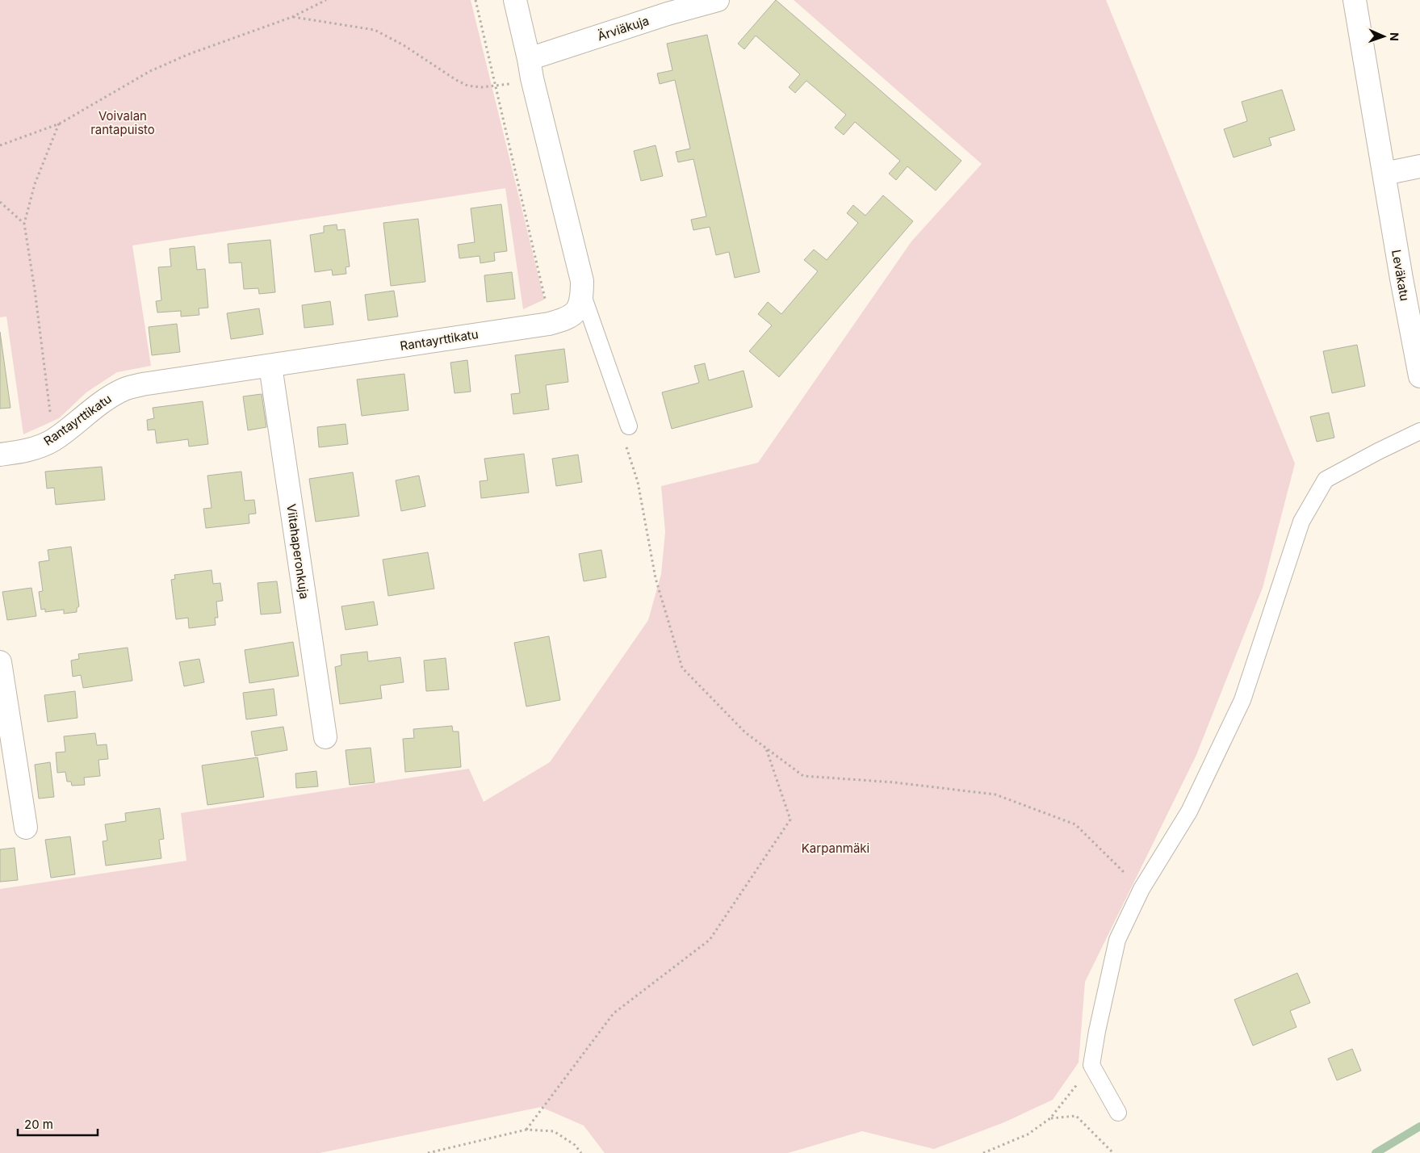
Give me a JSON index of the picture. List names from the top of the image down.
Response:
{
  "streets": {
    "street": [
      "Ärviäkuja",
      "Leväkatu",
      "Rantayrttikatu",
      "Viitahaperonkuja"
    ]
  },
  "crossings": [
    ["Ärviäkuja", "Rantayrttikatu"],
    ["Rantayrttikatu", "Viitahaperonkuja"]
  ],
  "parks": ["Voivalan rantapuisto", "Karpanmäki"],
  "scale_bar": "20 m",
  "north": "right"
}
